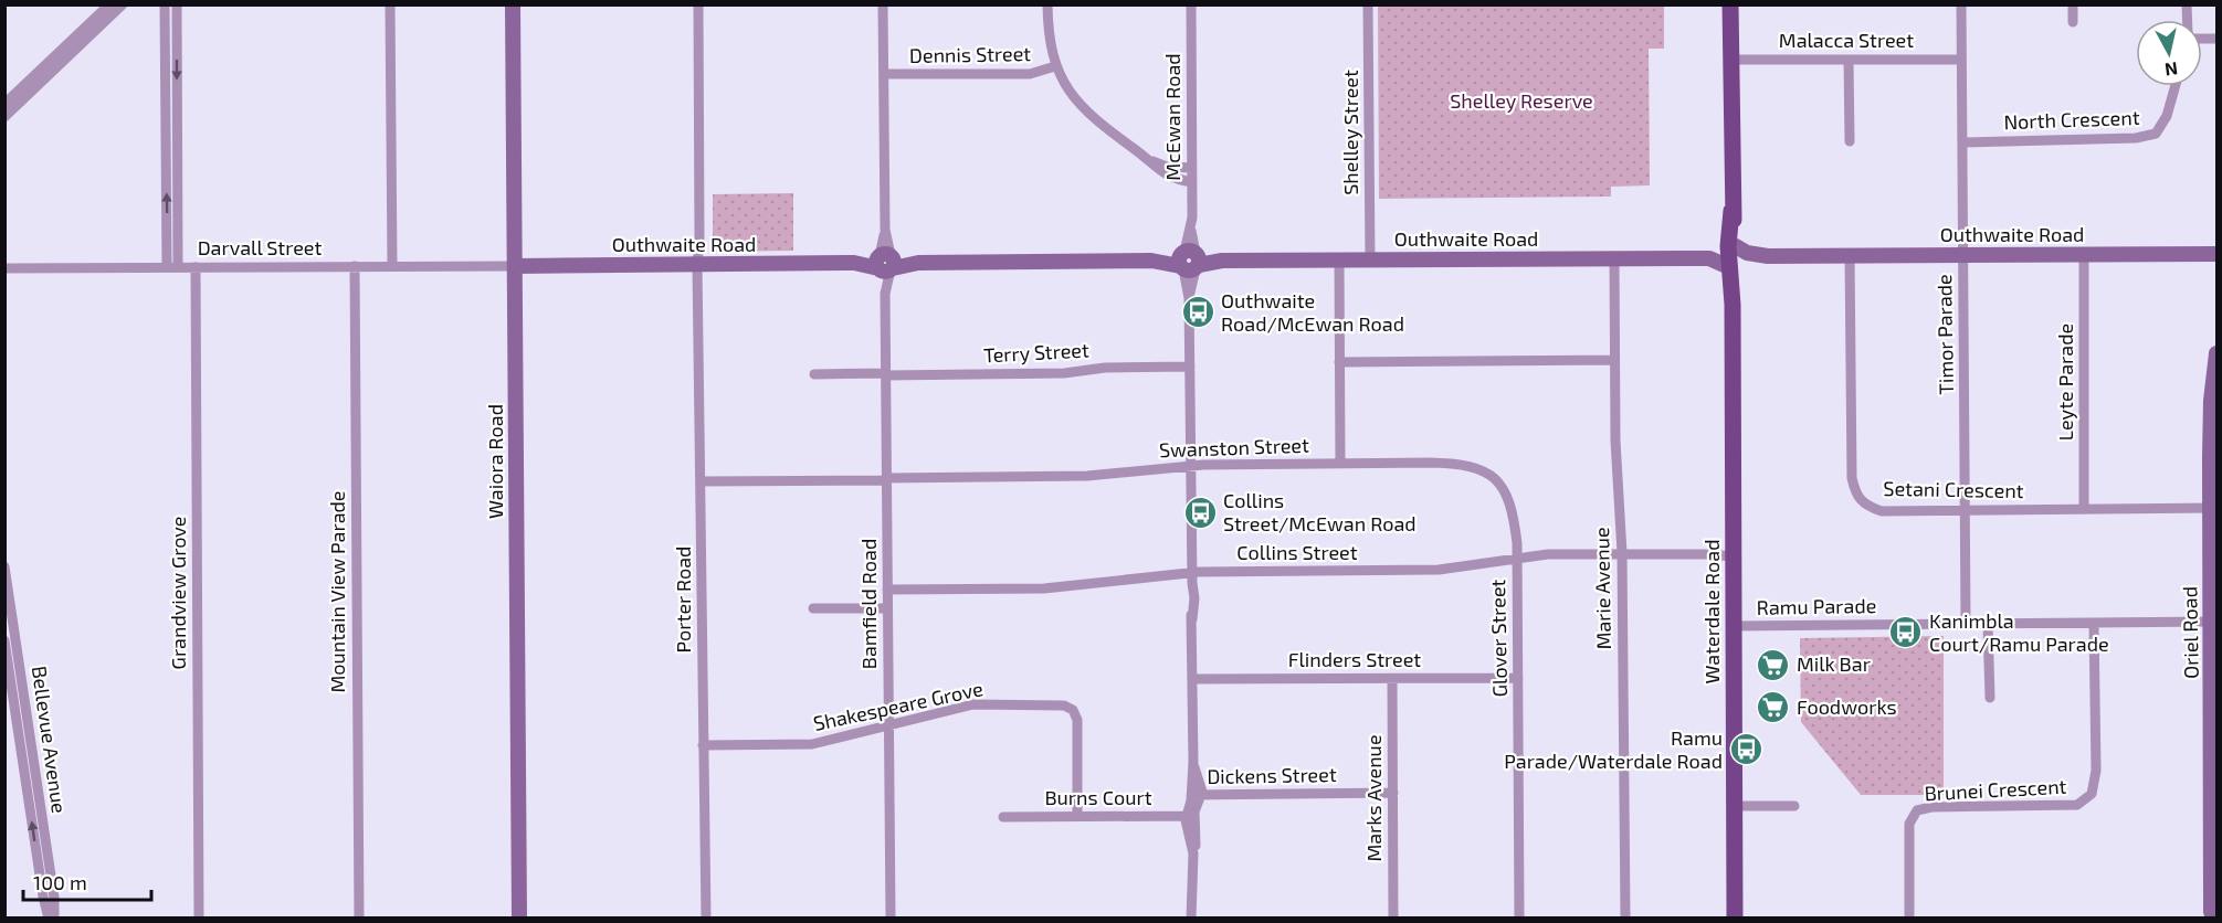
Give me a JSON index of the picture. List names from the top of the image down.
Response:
{
  "streets": {
    "main road": ["Waterdale Road"],
    "street": [
      "Malacca Street",
      "Dennis Street",
      "McEwan Road",
      "North Crescent",
      "Shelley Street",
      "Outhwaite Road",
      "Darvall Street",
      "Timor Parade",
      "Terry Street",
      "Leyte Parade",
      "Swanston Street",
      "Waiora Road",
      "Setani Crescent",
      "Collins Street",
      "Marie Avenue",
      "Mountain View Parade",
      "Grandview Grove",
      "Porter Road",
      "Bamfield Road",
      "Ramu Parade",
      "Oriel Road",
      "Glover Street",
      "Flinders Street",
      "Shakespeare Grove",
      "Bellevue Avenue",
      "Dickens Street",
      "Brunei Crescent",
      "Burns Court",
      "Marks Avenue"
    ]
  },
  "crossings": [
    ["Malacca Street", "Timor Parade"],
    ["Malacca Street", "Waterdale Road"],
    ["Dennis Street", "Bamfield Road"],
    ["McEwan Road", "Outhwaite Road"],
    ["McEwan Road", "Terry Street"],
    ["McEwan Road", "Swanston Street"],
    ["McEwan Road", "Collins Street"],
    ["McEwan Road", "Flinders Street"],
    ["McEwan Road", "Dickens Street"],
    ["McEwan Road", "Burns Court"],
    ["North Crescent", "Timor Parade"],
    ["Shelley Street", "Outhwaite Road"],
    ["Outhwaite Road", "Darvall Street"],
    ["Outhwaite Road", "Timor Parade"],
    ["Outhwaite Road", "Leyte Parade"],
    ["Outhwaite Road", "Waiora Road"],
    ["Outhwaite Road", "Setani Crescent"],
    ["Outhwaite Road", "Marie Avenue"],
    ["Outhwaite Road", "Porter Road"],
    ["Outhwaite Road", "Bamfield Road"],
    ["Outhwaite Road", "Waterdale Road"],
    ["Darvall Street", "Waiora Road"],
    ["Darvall Street", "Mountain View Parade"],
    ["Darvall Street", "Grandview Grove"],
    ["Timor Parade", "Setani Crescent"],
    ["Timor Parade", "Ramu Parade"],
    ["Terry Street", "Bamfield Road"],
    ["Leyte Parade", "Setani Crescent"],
    ["Swanston Street", "Collins Street"],
    ["Swanston Street", "Porter Road"],
    ["Swanston Street", "Bamfield Road"],
    ["Swanston Street", "Glover Street"],
    ["Setani Crescent", "Oriel Road"],
    ["Collins Street", "Marie Avenue"],
    ["Collins Street", "Bamfield Road"],
    ["Collins Street", "Waterdale Road"],
    ["Collins Street", "Glover Street"],
    ["Porter Road", "Shakespeare Grove"],
    ["Bamfield Road", "Shakespeare Grove"],
    ["Ramu Parade", "Waterdale Road"],
    ["Ramu Parade", "Oriel Road"],
    ["Ramu Parade", "Brunei Crescent"],
    ["Glover Street", "Flinders Street"],
    ["Flinders Street", "Marks Avenue"],
    ["Shakespeare Grove", "Burns Court"],
    ["Dickens Street", "Marks Avenue"]
  ],
  "parks": ["Shelley Reserve"],
  "places": {
    "bus stop": [
      "Outhwaite Road/McEwan Road",
      "Collins Street/McEwan Road",
      "Kanimbla Court/Ramu Parade",
      "Ramu Parade/Waterdale Road"
    ],
    "supermarket": ["Milk Bar", "Foodworks"]
  },
  "scale_bar": "100 m",
  "north": "bottom"
}
